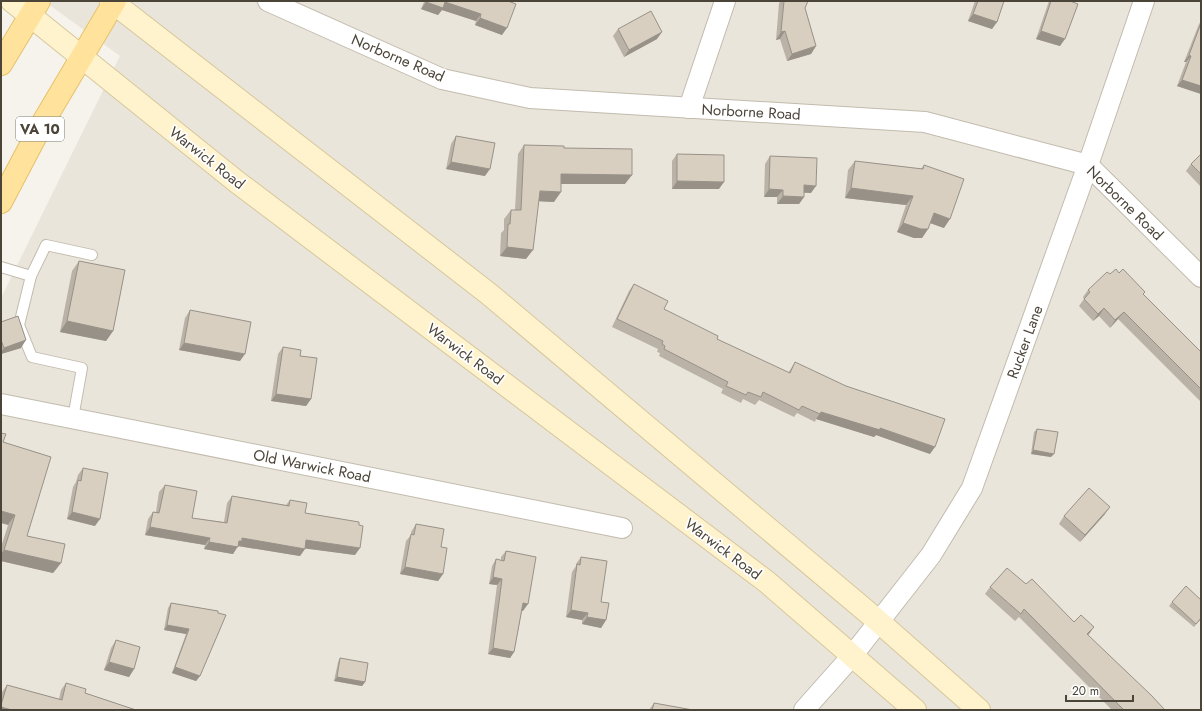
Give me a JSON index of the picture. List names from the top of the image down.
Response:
{
  "streets": {
    "main road": ["VA 10", "Warwick Road"],
    "street": ["Norborne Road", "Rucker Lane", "Old Warwick Road"]
  },
  "crossings": [
    ["Norborne Road", "Rucker Lane"],
    ["VA 10", "Warwick Road"],
    ["Warwick Road", "Rucker Lane"]
  ],
  "scale_bar": "20 m"
}
